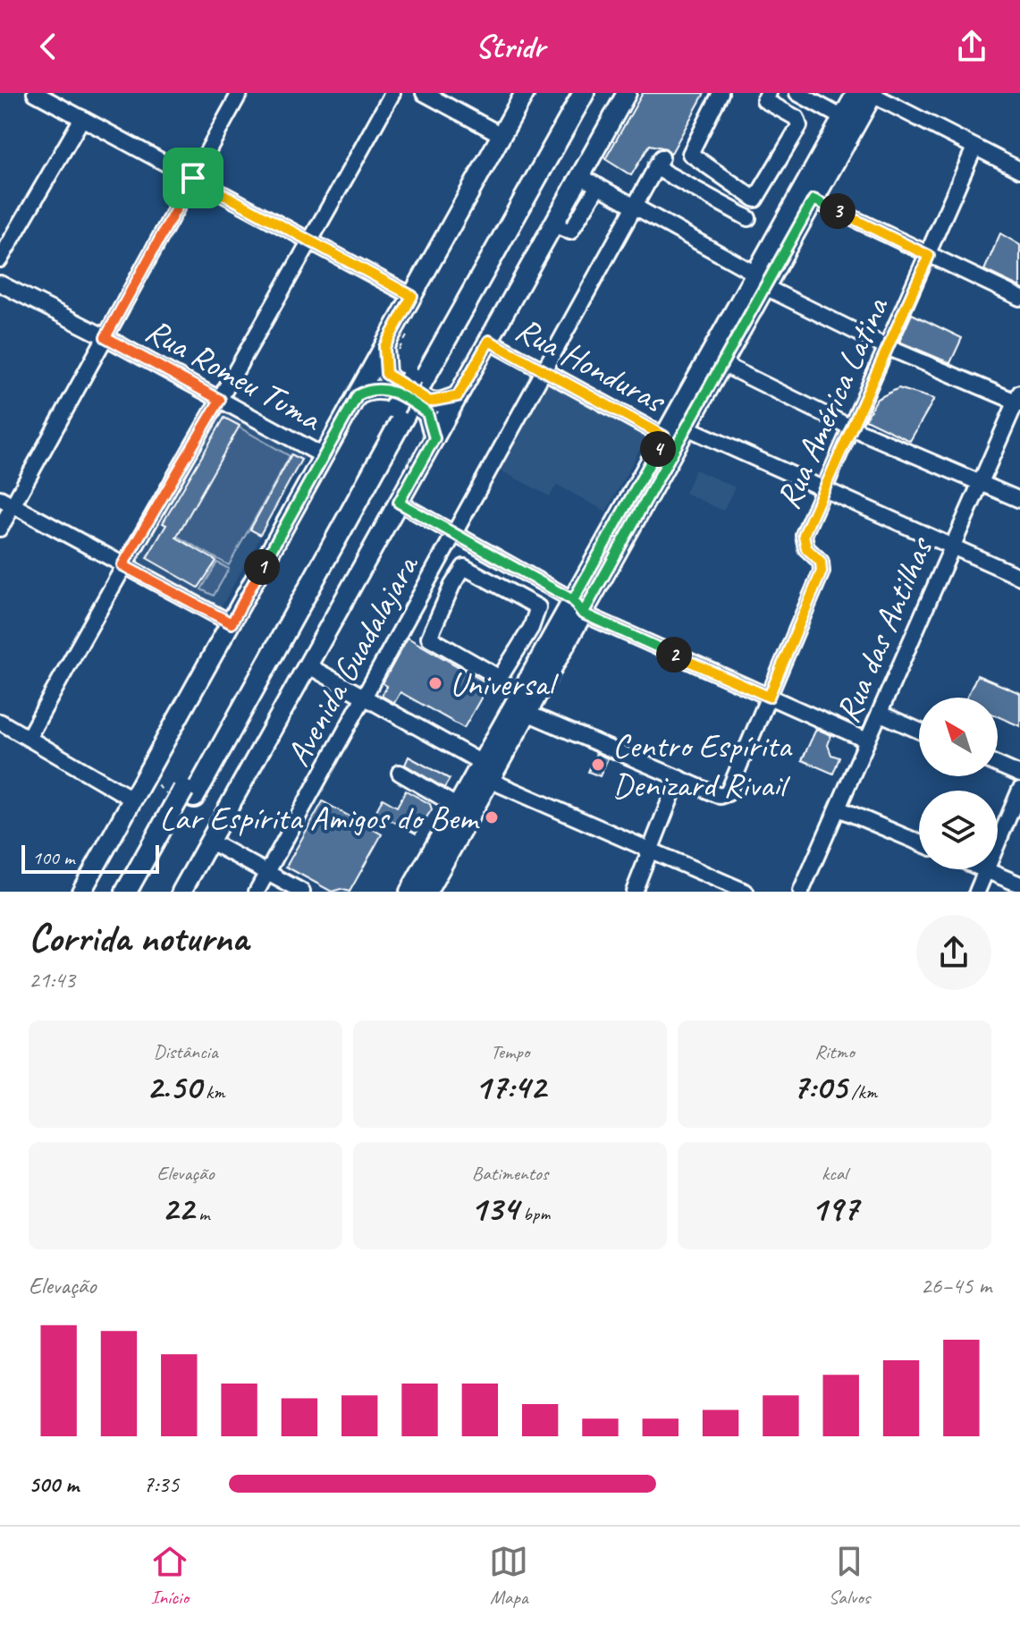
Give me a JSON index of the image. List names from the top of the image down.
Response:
{
  "streets": {
    "street": [
      "Rua Honduras",
      "Rua Romeu Tuma",
      "Rua América Latina",
      "Rua das Antilhas",
      "Avenida Guadalajara"
    ]
  },
  "crossings": [
    ["Rua Honduras", "Rua América Latina"],
    ["Rua Honduras", "Rua das Antilhas"],
    ["Rua Honduras", "Avenida Guadalajara"]
  ],
  "places": ["Universal", "Centro Espírita Denizard Rivail", "Lar Espírita Amigos do Bem"],
  "scale_bar": "100 m",
  "north": "top left",
  "page": {
    "header": "Stridr",
    "pins": [
      "3",
      "4",
      "1",
      "2"
    ],
    "scale": "100 m",
    "heading": ["Corrida noturna", "21:43"],
    "stats": [
      ["Distância", "2.50 km"],
      ["Tempo", "17:42"],
      ["Ritmo", "7:05 /km"],
      ["Elevação", "22 m"],
      ["Batimentos", "134 bpm"],
      ["kcal", "197"]
    ],
    "chart": ["Elevação", "26–45 m"],
    "list": [
      {
        "name": "500 m",
        "note": "7:35"
      }
    ],
    "tabs": ["Início", "Mapa", "Salvos"]
  }
}
